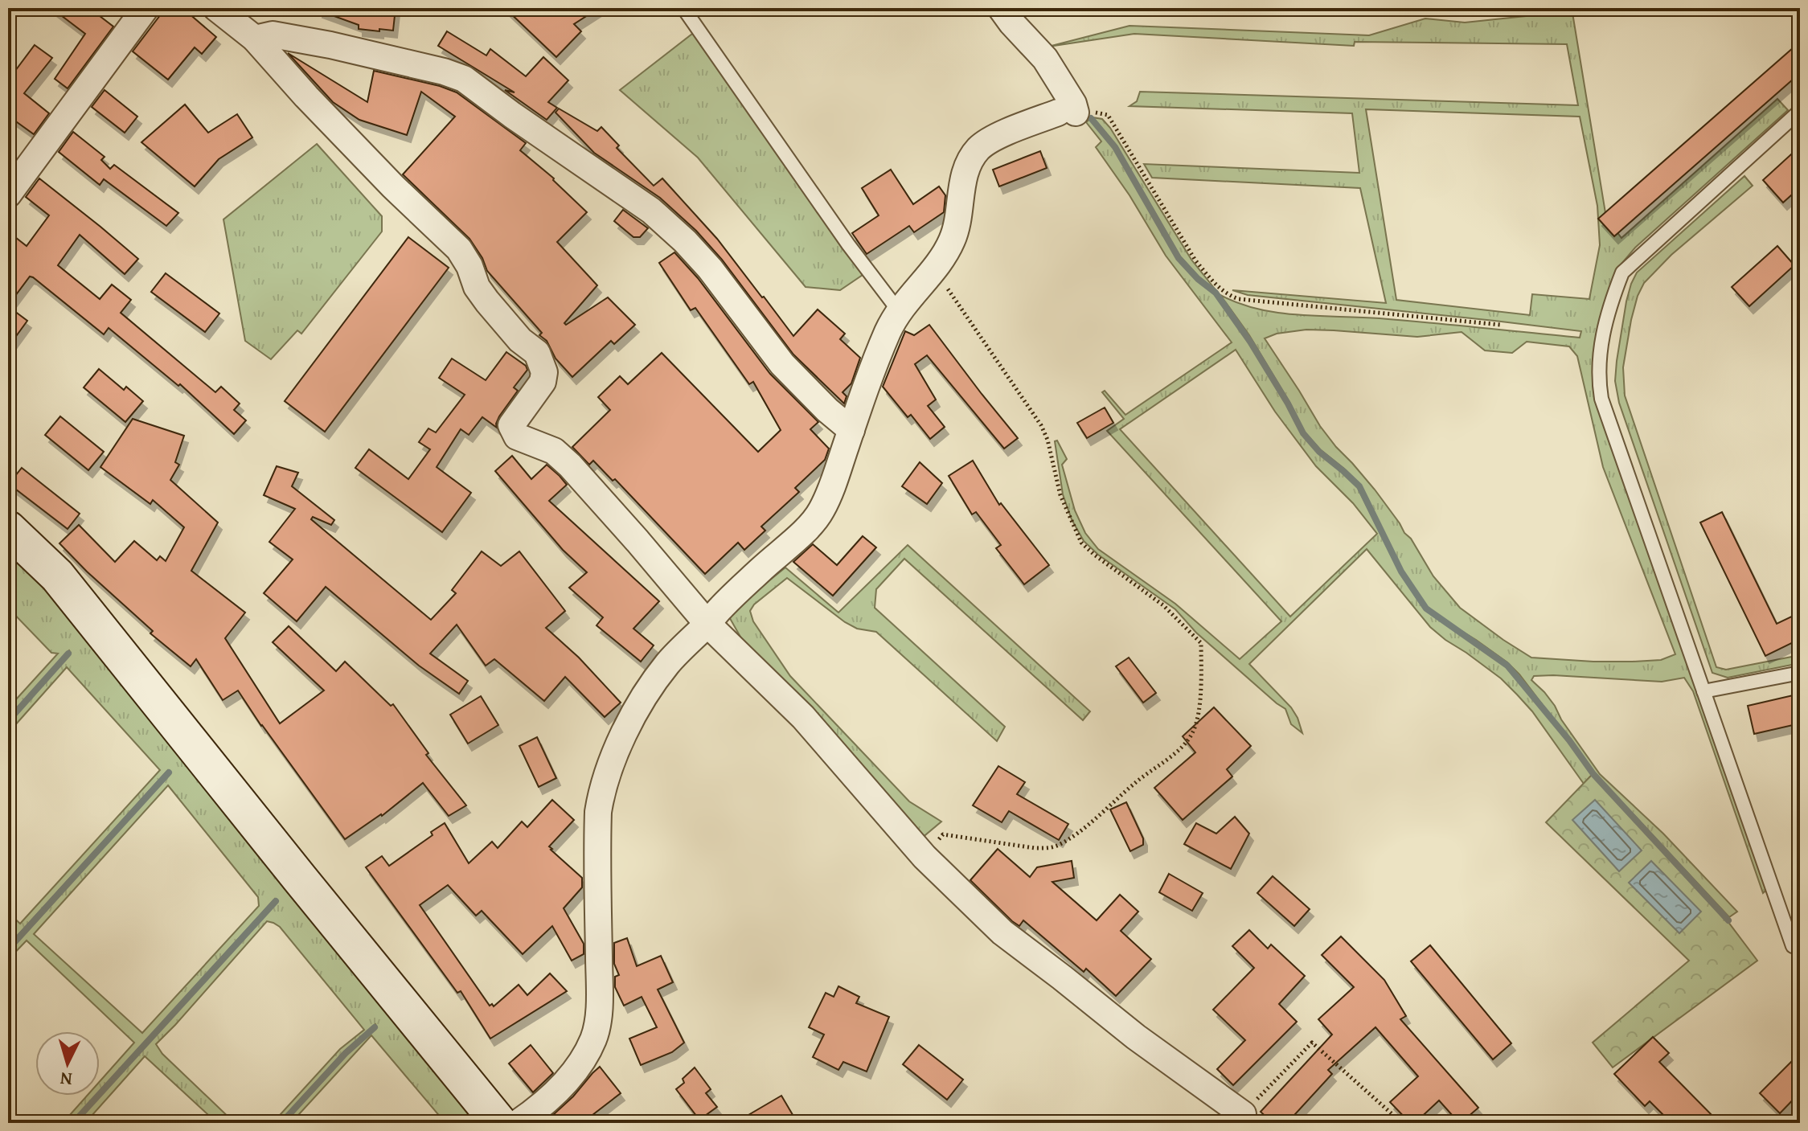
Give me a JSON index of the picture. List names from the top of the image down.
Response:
{
  "north": "bottom"
}
